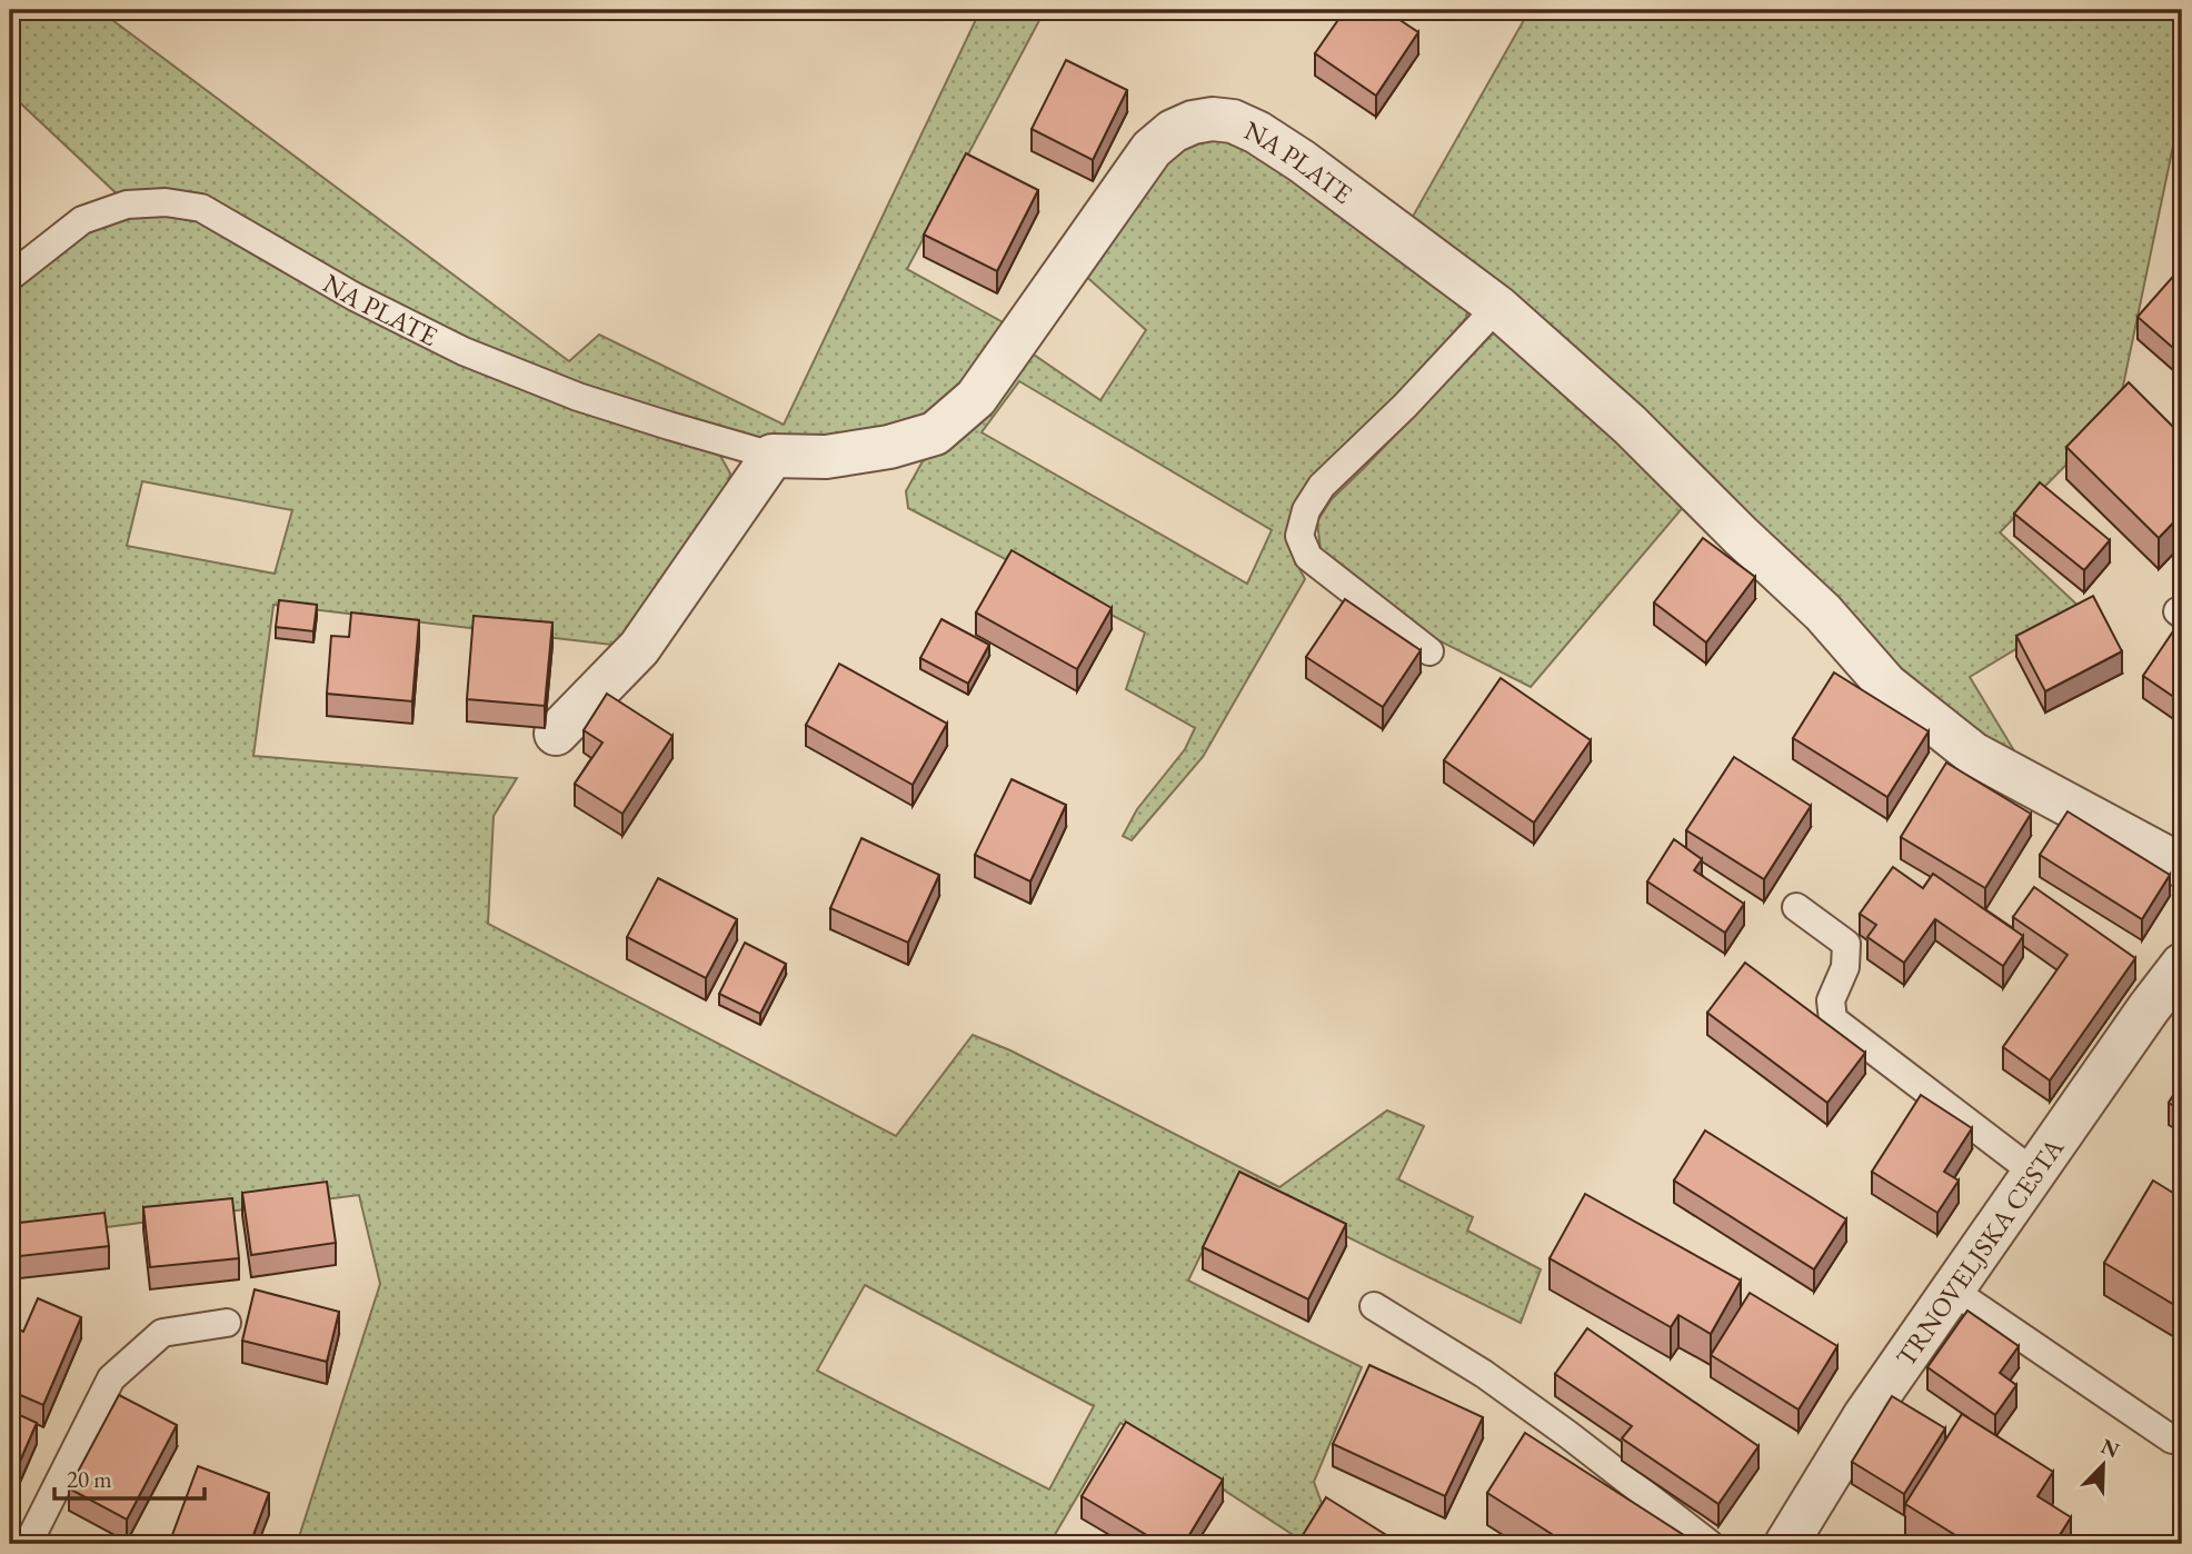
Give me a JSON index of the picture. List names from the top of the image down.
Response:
{
  "streets": {
    "street": ["NA PLATE", "TRNOVELJSKA CESTA"]
  },
  "scale_bar": "20 m",
  "north": "top right"
}
